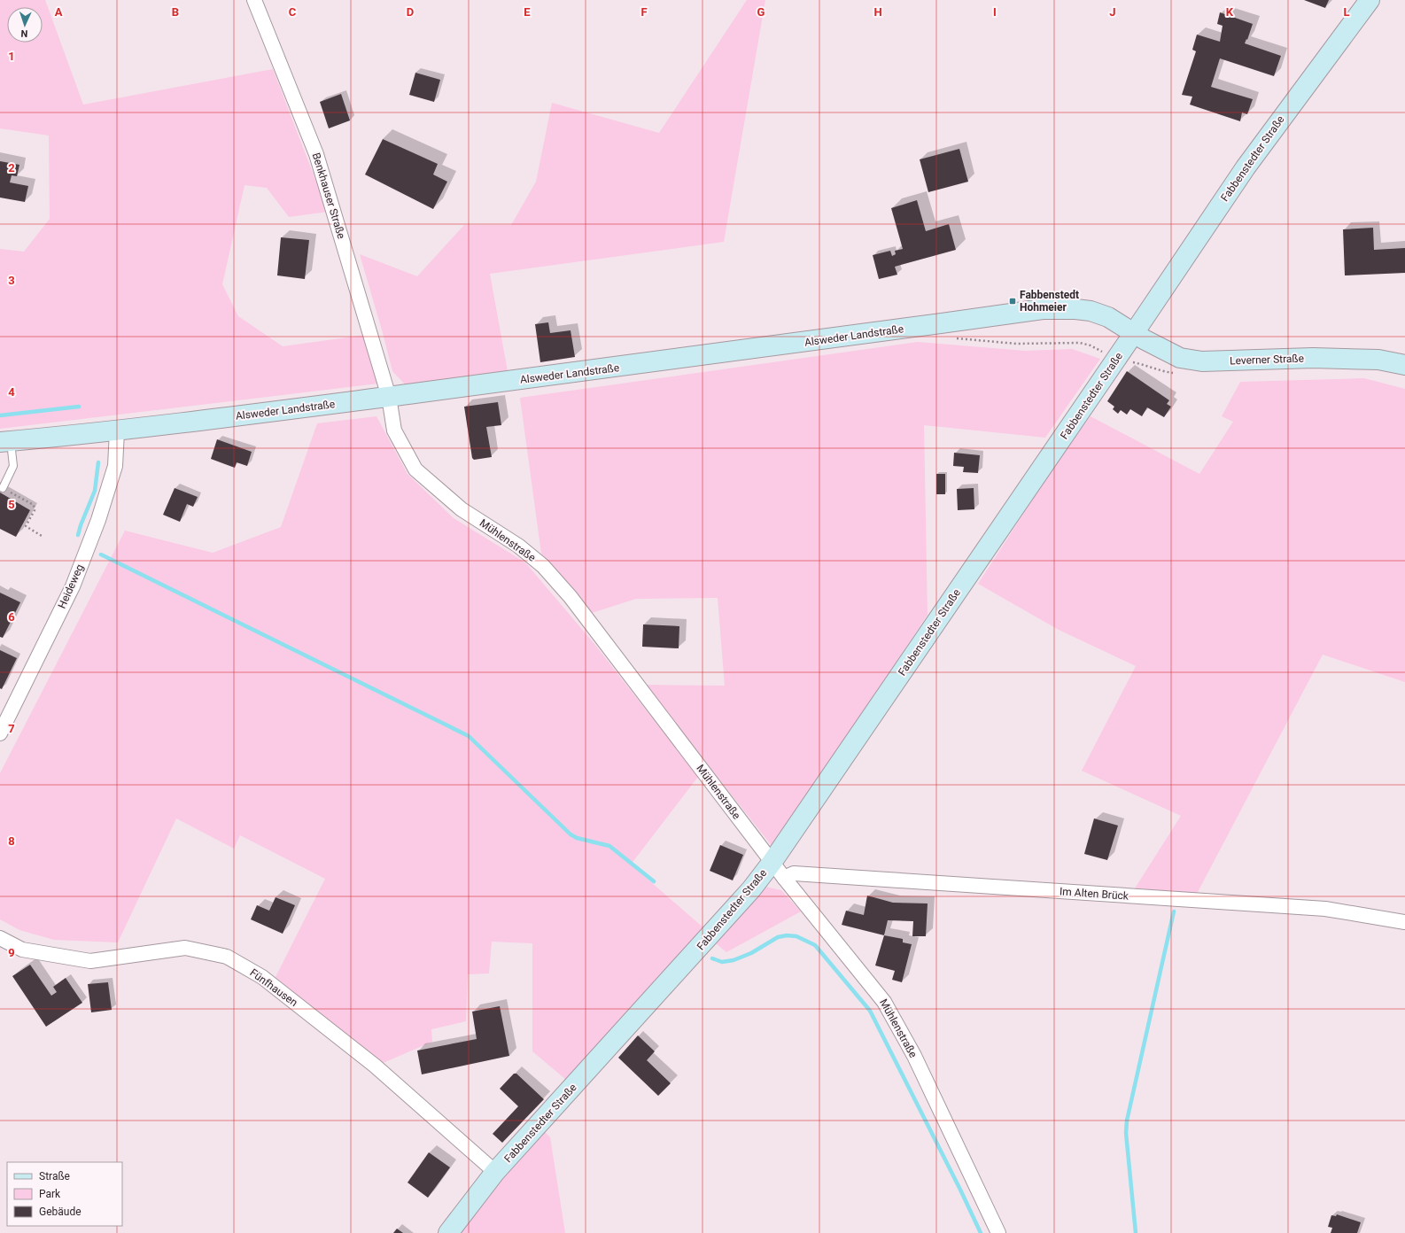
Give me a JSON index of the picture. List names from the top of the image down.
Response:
{
  "streets": {
    "street": [
      "Fabbenstedter Straße",
      "Benkhauser Straße",
      "Alsweder Landstraße",
      "Leverner Straße",
      "Mühlenstraße",
      "Heideweg",
      "Im Alten Brück",
      "Fünfhausen"
    ]
  },
  "crossings": [
    ["Fabbenstedter Straße", "Alsweder Landstraße"],
    ["Fabbenstedter Straße", "Leverner Straße"],
    ["Fabbenstedter Straße", "Mühlenstraße"],
    ["Fabbenstedter Straße", "Fünfhausen"],
    ["Benkhauser Straße", "Alsweder Landstraße"],
    ["Benkhauser Straße", "Mühlenstraße"],
    ["Alsweder Landstraße", "Leverner Straße"],
    ["Alsweder Landstraße", "Mühlenstraße"],
    ["Alsweder Landstraße", "Heideweg"],
    ["Mühlenstraße", "Im Alten Brück"]
  ],
  "places": {
    "transit": ["Fabbenstedt Hohmeier"]
  },
  "legend": ["Straße", "Park", "Gebäude"],
  "north": "bottom",
  "grid": {
    "columns": [
      "A",
      "B",
      "C",
      "D",
      "E",
      "F",
      "G",
      "H",
      "I",
      "J",
      "K",
      "L"
    ],
    "rows": [
      "1",
      "2",
      "3",
      "4",
      "5",
      "6",
      "7",
      "8",
      "9"
    ]
  }
}
